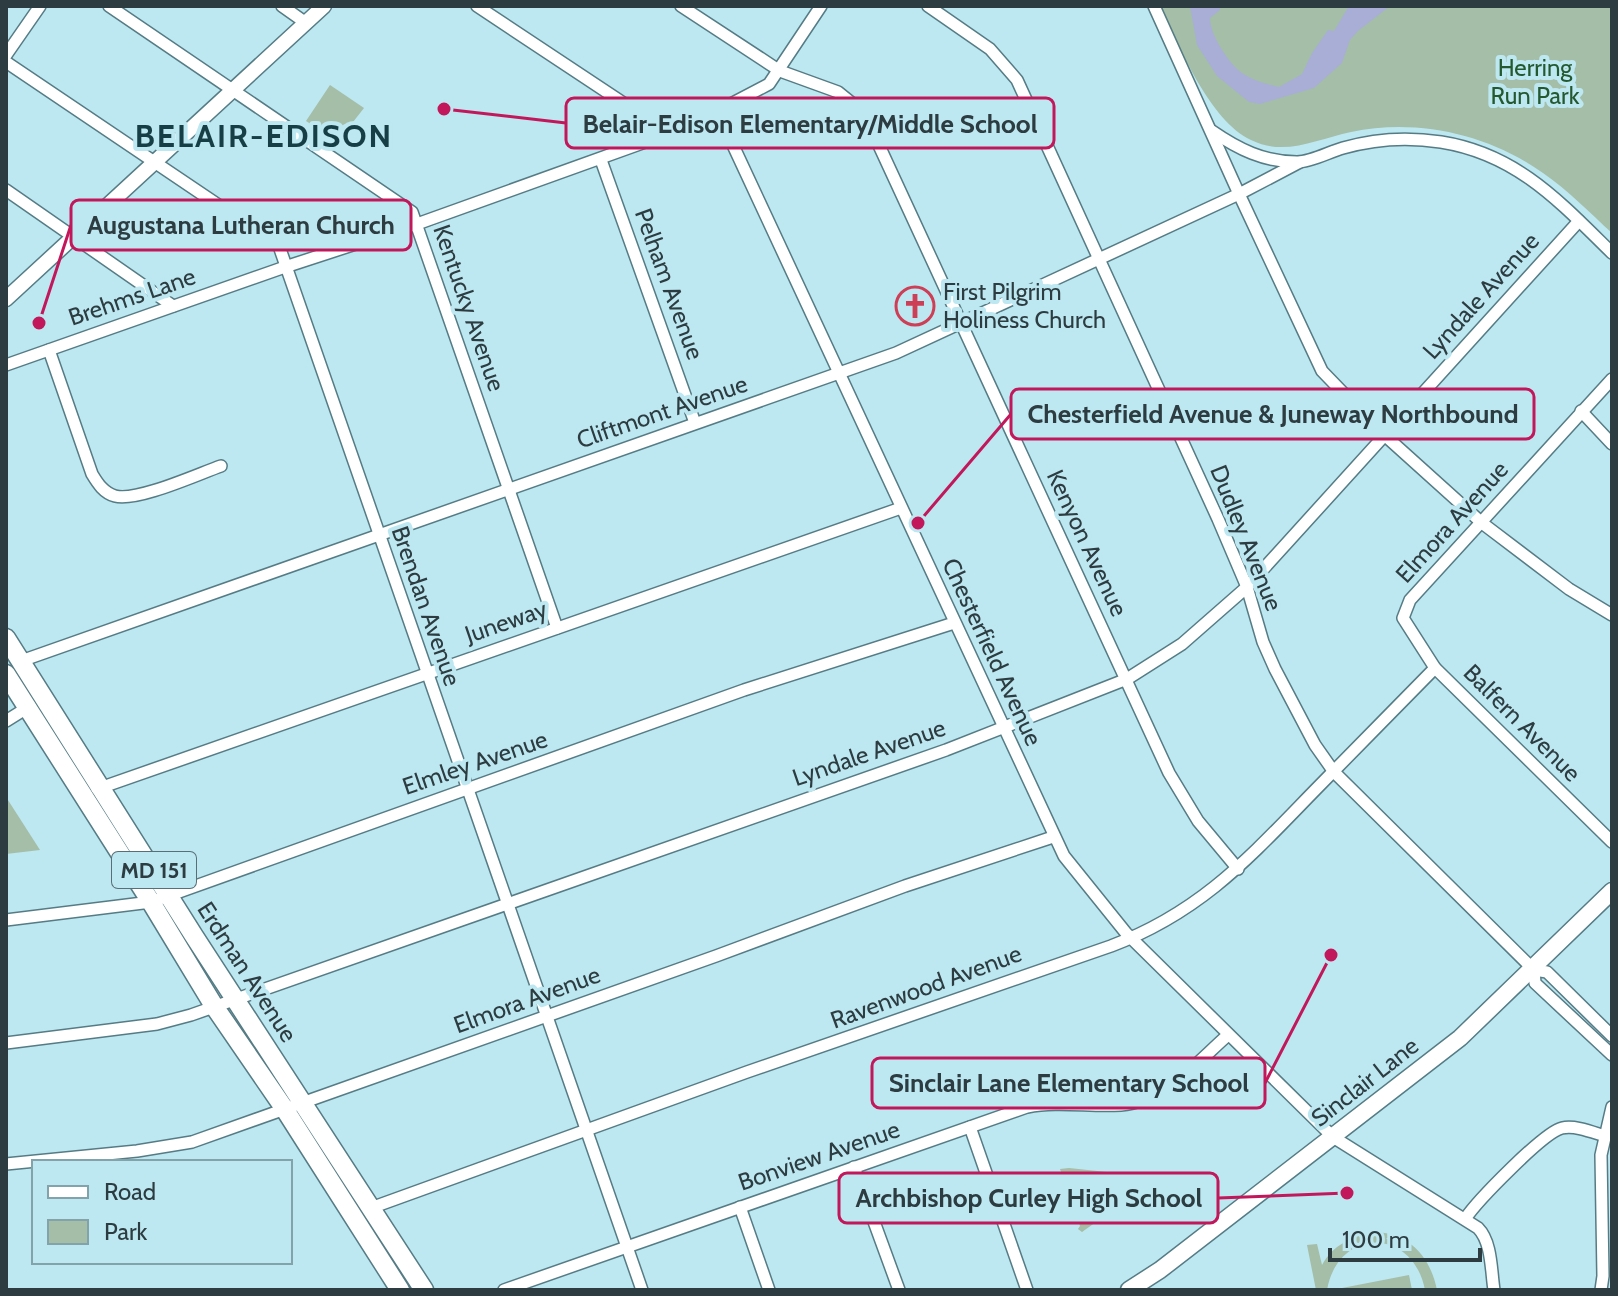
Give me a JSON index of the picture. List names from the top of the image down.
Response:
{
  "streets": {
    "main road": ["MD 151", "Erdman Avenue", "Sinclair Lane"],
    "street": [
      "Pelham Avenue",
      "Lyndale Avenue",
      "Brehms Lane",
      "Kentucky Avenue",
      "Cliftmont Avenue",
      "Elmora Avenue",
      "Dudley Avenue",
      "Kenyon Avenue",
      "Brendan Avenue",
      "Juneway",
      "Chesterfield Avenue",
      "Balfern Avenue",
      "Elmley Avenue",
      "Ravenwood Avenue",
      "Bonview Avenue"
    ]
  },
  "crossings": [
    ["Pelham Avenue", "Brehms Lane"],
    ["Pelham Avenue", "Cliftmont Avenue"],
    ["Lyndale Avenue", "Dudley Avenue"],
    ["Lyndale Avenue", "Kenyon Avenue"],
    ["Lyndale Avenue", "Brendan Avenue"],
    ["Lyndale Avenue", "Chesterfield Avenue"],
    ["Lyndale Avenue", "Erdman Avenue"],
    ["Brehms Lane", "Kentucky Avenue"],
    ["Brehms Lane", "Kenyon Avenue"],
    ["Brehms Lane", "Brendan Avenue"],
    ["Brehms Lane", "Chesterfield Avenue"],
    ["Kentucky Avenue", "Cliftmont Avenue"],
    ["Kentucky Avenue", "Juneway"],
    ["Cliftmont Avenue", "Dudley Avenue"],
    ["Cliftmont Avenue", "Kenyon Avenue"],
    ["Cliftmont Avenue", "Brendan Avenue"],
    ["Cliftmont Avenue", "Chesterfield Avenue"],
    ["Cliftmont Avenue", "Erdman Avenue"],
    ["Elmora Avenue", "Brendan Avenue"],
    ["Elmora Avenue", "Chesterfield Avenue"],
    ["Elmora Avenue", "Balfern Avenue"],
    ["Elmora Avenue", "Erdman Avenue"],
    ["Elmora Avenue", "Ravenwood Avenue"],
    ["Dudley Avenue", "Ravenwood Avenue"],
    ["Dudley Avenue", "Sinclair Lane"],
    ["Kenyon Avenue", "Ravenwood Avenue"],
    ["Brendan Avenue", "Juneway"],
    ["Brendan Avenue", "Elmley Avenue"],
    ["Brendan Avenue", "Ravenwood Avenue"],
    ["Brendan Avenue", "Bonview Avenue"],
    ["Juneway", "Chesterfield Avenue"],
    ["Juneway", "Erdman Avenue"],
    ["Chesterfield Avenue", "Elmley Avenue"],
    ["Chesterfield Avenue", "Ravenwood Avenue"],
    ["Chesterfield Avenue", "Sinclair Lane"],
    ["Chesterfield Avenue", "Bonview Avenue"],
    ["Balfern Avenue", "Ravenwood Avenue"],
    ["Elmley Avenue", "Erdman Avenue"],
    ["Erdman Avenue", "Ravenwood Avenue"]
  ],
  "districts": ["BELAIR-EDISON"],
  "parks": ["Herring Run Park"],
  "places": {
    "other": [
      "Belair-Edison Elementary/Middle School",
      "Augustana Lutheran Church",
      "Chesterfield Avenue & Juneway Northbound",
      "Sinclair Lane Elementary School",
      "Archbishop Curley High School"
    ],
    "church": ["First Pilgrim Holiness Church"]
  },
  "legend": ["Road", "Park"],
  "scale_bar": "100 m"
}
